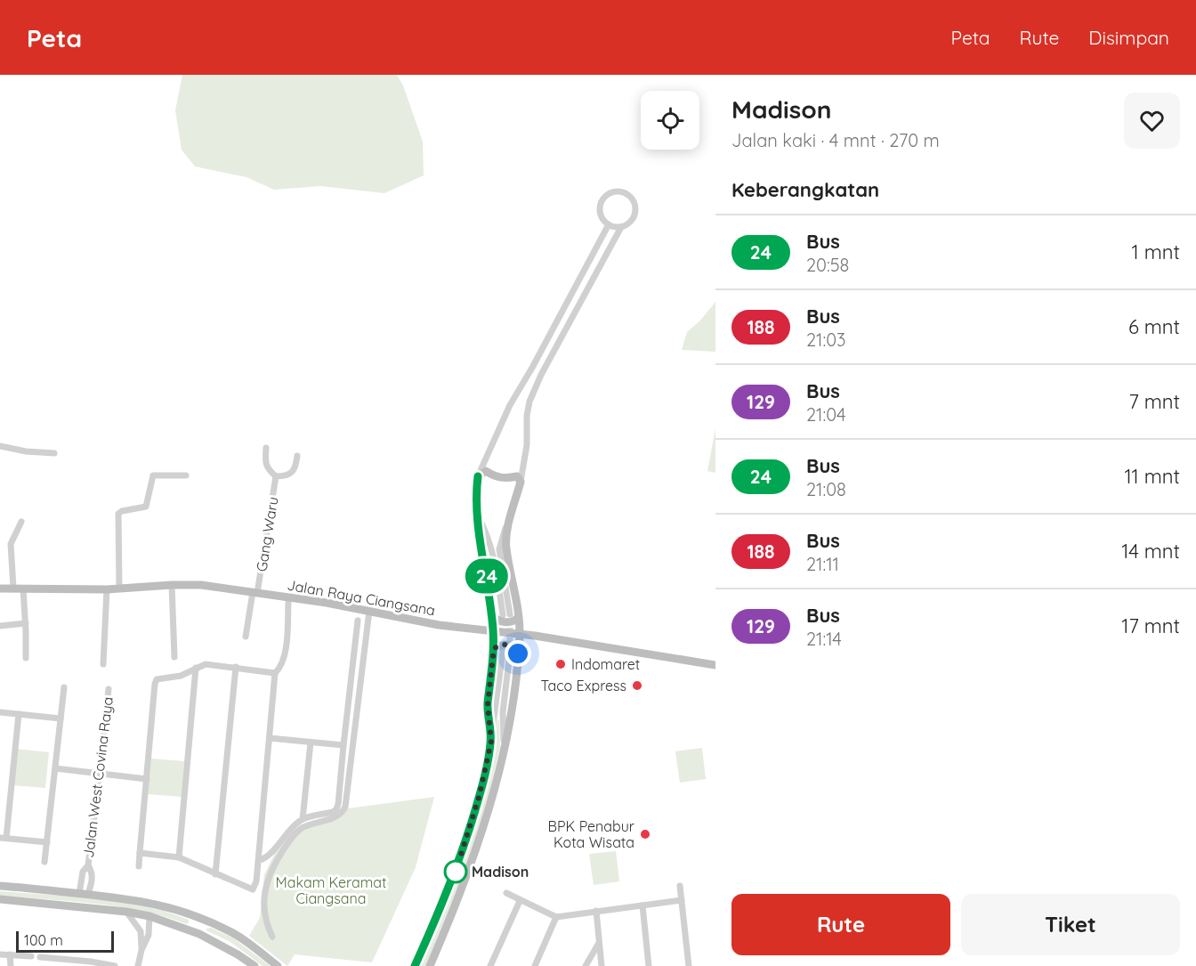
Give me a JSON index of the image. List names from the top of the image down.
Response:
{
  "streets": {
    "street": ["Gang Waru", "Jalan Raya Ciangsana", "Jalan West Covina Raya"]
  },
  "crossings": [
    ["Gang Waru", "Jalan Raya Ciangsana"]
  ],
  "parks": ["Makam Keramat Ciangsana"],
  "places": [
    "Indomaret",
    "Taco Express",
    "BPK Penabur Kota Wisata",
    "Madison"
  ],
  "lines": ["bus line 24"],
  "scale_bar": "100 m",
  "page": {
    "header": "Peta",
    "nav": ["Peta", "Rute", "Disimpan"],
    "on_map": "24",
    "heading": [
      ["Madison", "Jalan kaki · 4 mnt · 270 m"],
      "Keberangkatan"
    ],
    "list": [
      {
        "mark": "24",
        "name": "Bus",
        "note": "20:58",
        "value": "1 mnt"
      },
      {
        "mark": "188",
        "name": "Bus",
        "note": "21:03",
        "value": "6 mnt"
      },
      {
        "mark": "129",
        "name": "Bus",
        "note": "21:04",
        "value": "7 mnt"
      },
      {
        "mark": "24",
        "name": "Bus",
        "note": "21:08",
        "value": "11 mnt"
      },
      {
        "mark": "188",
        "name": "Bus",
        "note": "21:11",
        "value": "14 mnt"
      },
      {
        "mark": "129",
        "name": "Bus",
        "note": "21:14",
        "value": "17 mnt"
      }
    ],
    "buttons": ["Rute", "Tiket"],
    "scale": "100 m"
  }
}
